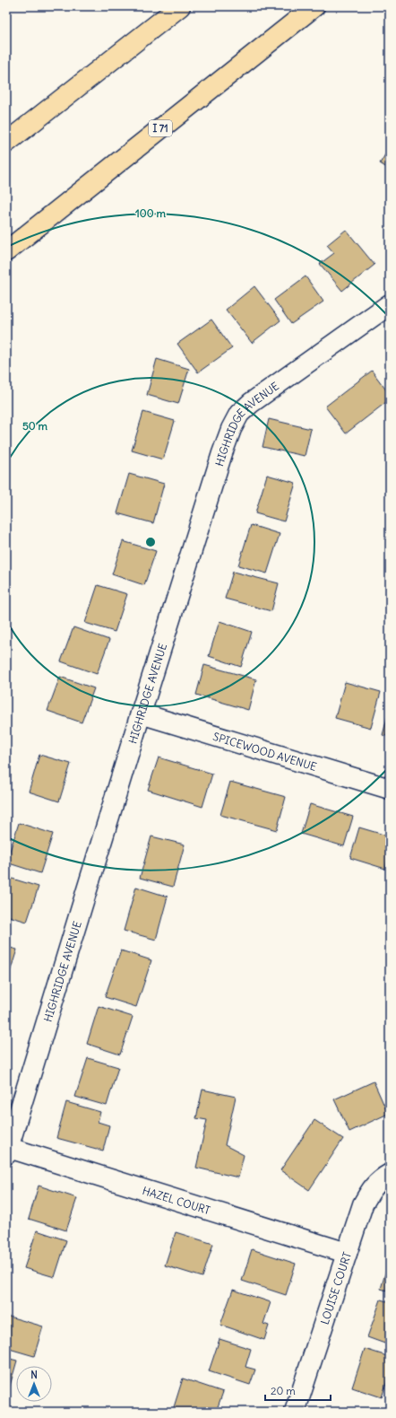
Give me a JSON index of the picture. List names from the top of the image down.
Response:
{
  "streets": {
    "highway": ["I 71"],
    "street": [
      "HIGHRIDGE AVENUE",
      "SPICEWOOD AVENUE",
      "HAZEL COURT",
      "LOUISE COURT"
    ]
  },
  "crossings": [
    ["HIGHRIDGE AVENUE", "SPICEWOOD AVENUE"],
    ["HIGHRIDGE AVENUE", "HAZEL COURT"],
    ["HAZEL COURT", "LOUISE COURT"]
  ],
  "scale_bar": "20 m",
  "north": "top",
  "rings": ["100 m", "50 m"]
}
